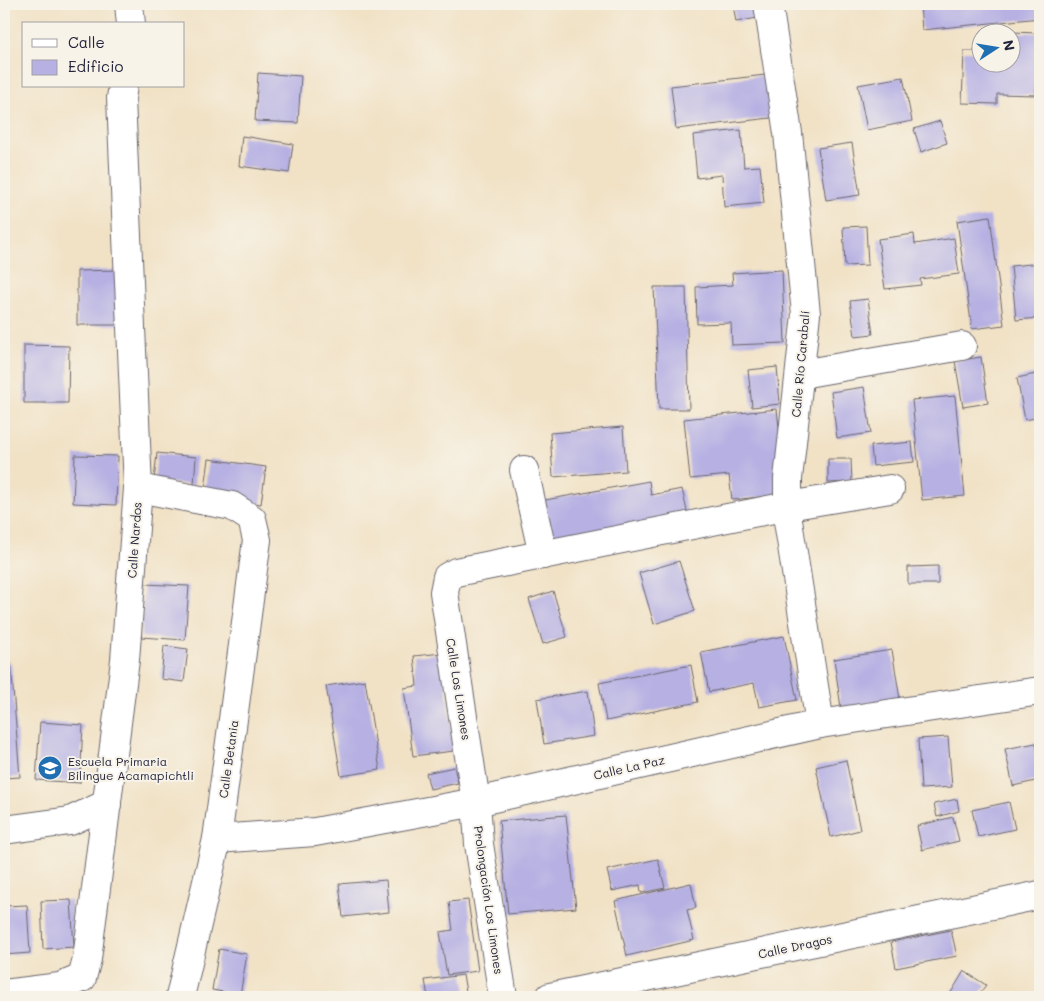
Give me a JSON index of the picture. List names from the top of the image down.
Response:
{
  "streets": {
    "street": [
      "Calle Río Carabalí",
      "Calle Nardos",
      "Calle Los Limones",
      "Calle Betania",
      "Calle La Paz",
      "Prolongación Los Limones",
      "Calle Dragos"
    ]
  },
  "crossings": [
    ["Calle Río Carabalí", "Calle La Paz"],
    ["Calle Nardos", "Calle Betania"],
    ["Calle Los Limones", "Calle La Paz"],
    ["Calle Los Limones", "Prolongación Los Limones"],
    ["Calle Betania", "Calle La Paz"],
    ["Calle La Paz", "Prolongación Los Limones"]
  ],
  "places": {
    "school or university": ["Escuela Primaria Bilingue Acamapichtli"]
  },
  "legend": ["Calle", "Edificio"],
  "north": "right"
}
